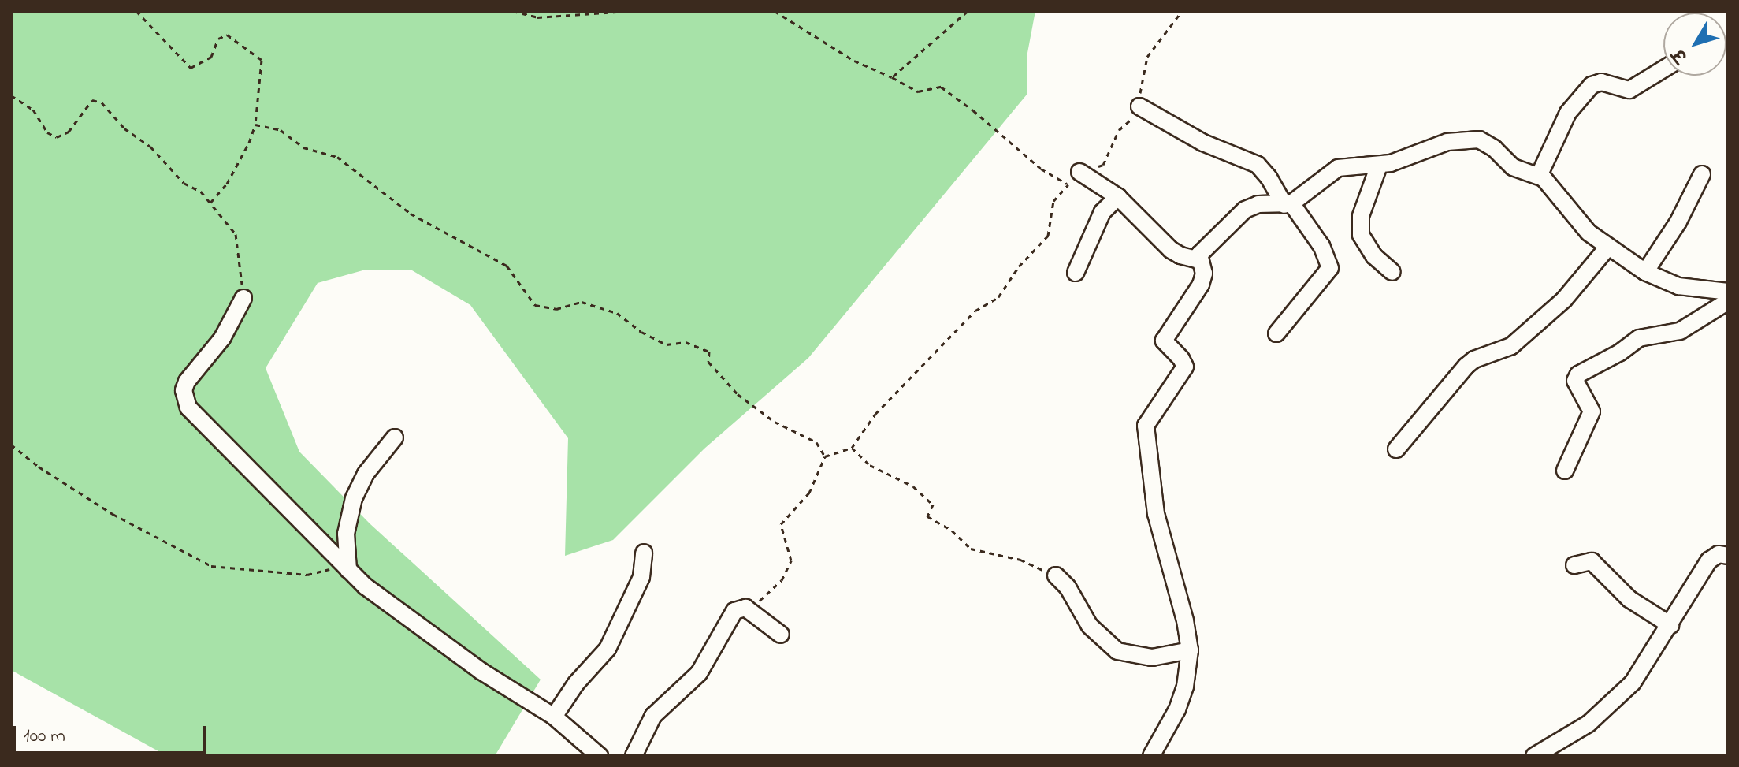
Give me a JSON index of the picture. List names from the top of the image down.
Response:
{
  "scale_bar": "100 m",
  "north": "bottom left"
}
